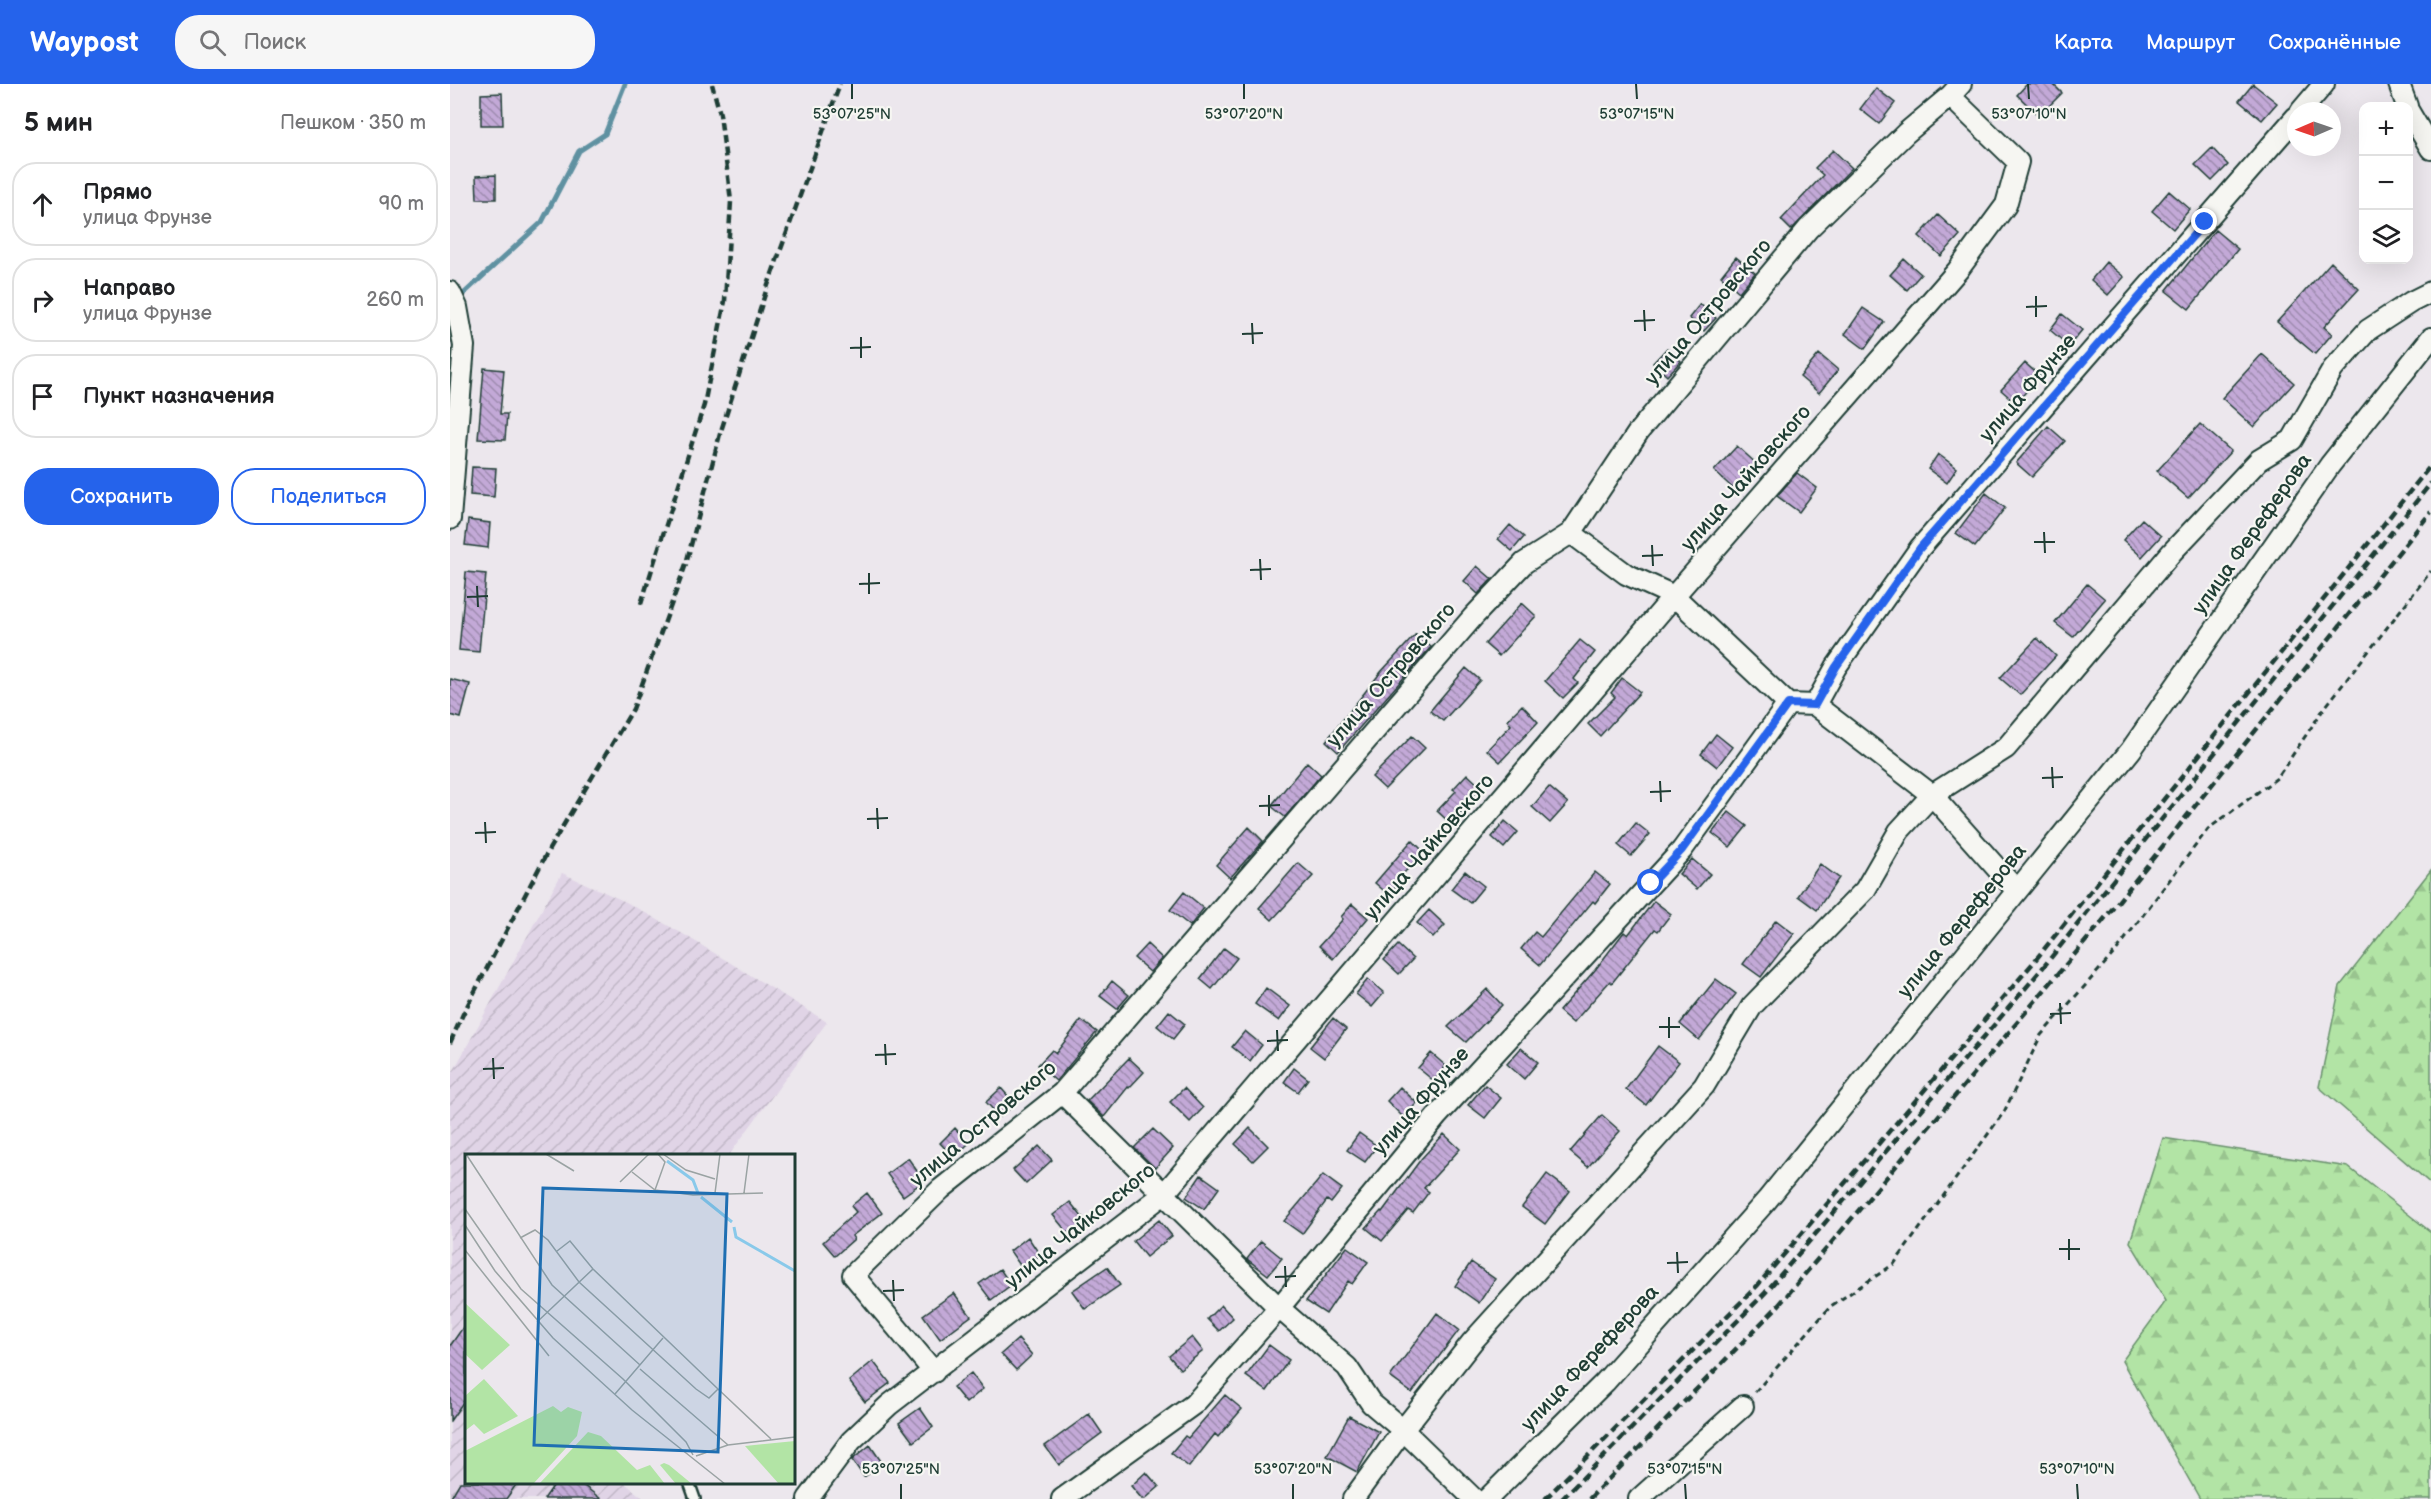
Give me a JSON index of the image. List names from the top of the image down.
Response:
{
  "streets": {
    "street": [
      "улица Островского",
      "улица Фрунзе",
      "улица Чайковского",
      "улица Фереферова"
    ]
  },
  "crossings": [
    ["улица Островского", "улица Чайковского"]
  ],
  "north": "left",
  "page": {
    "header": "Waypost",
    "search": "Поиск",
    "nav": ["Карта", "Маршрут", "Сохранённые"],
    "heading": ["5 мин", "Пешком · 350 m"],
    "map_buttons": ["+", "−"],
    "list": [
      ["Прямо", "улица Фрунзе", "90 m"],
      ["Направо", "улица Фрунзе", "260 m"],
      "Пункт назначения"
    ],
    "buttons": ["Сохранить", "Поделиться"]
  },
  "coordinates": [
    "53°07'25\"N",
    "53°07'20\"N",
    "53°07'15\"N",
    "53°07'10\"N"
  ]
}
